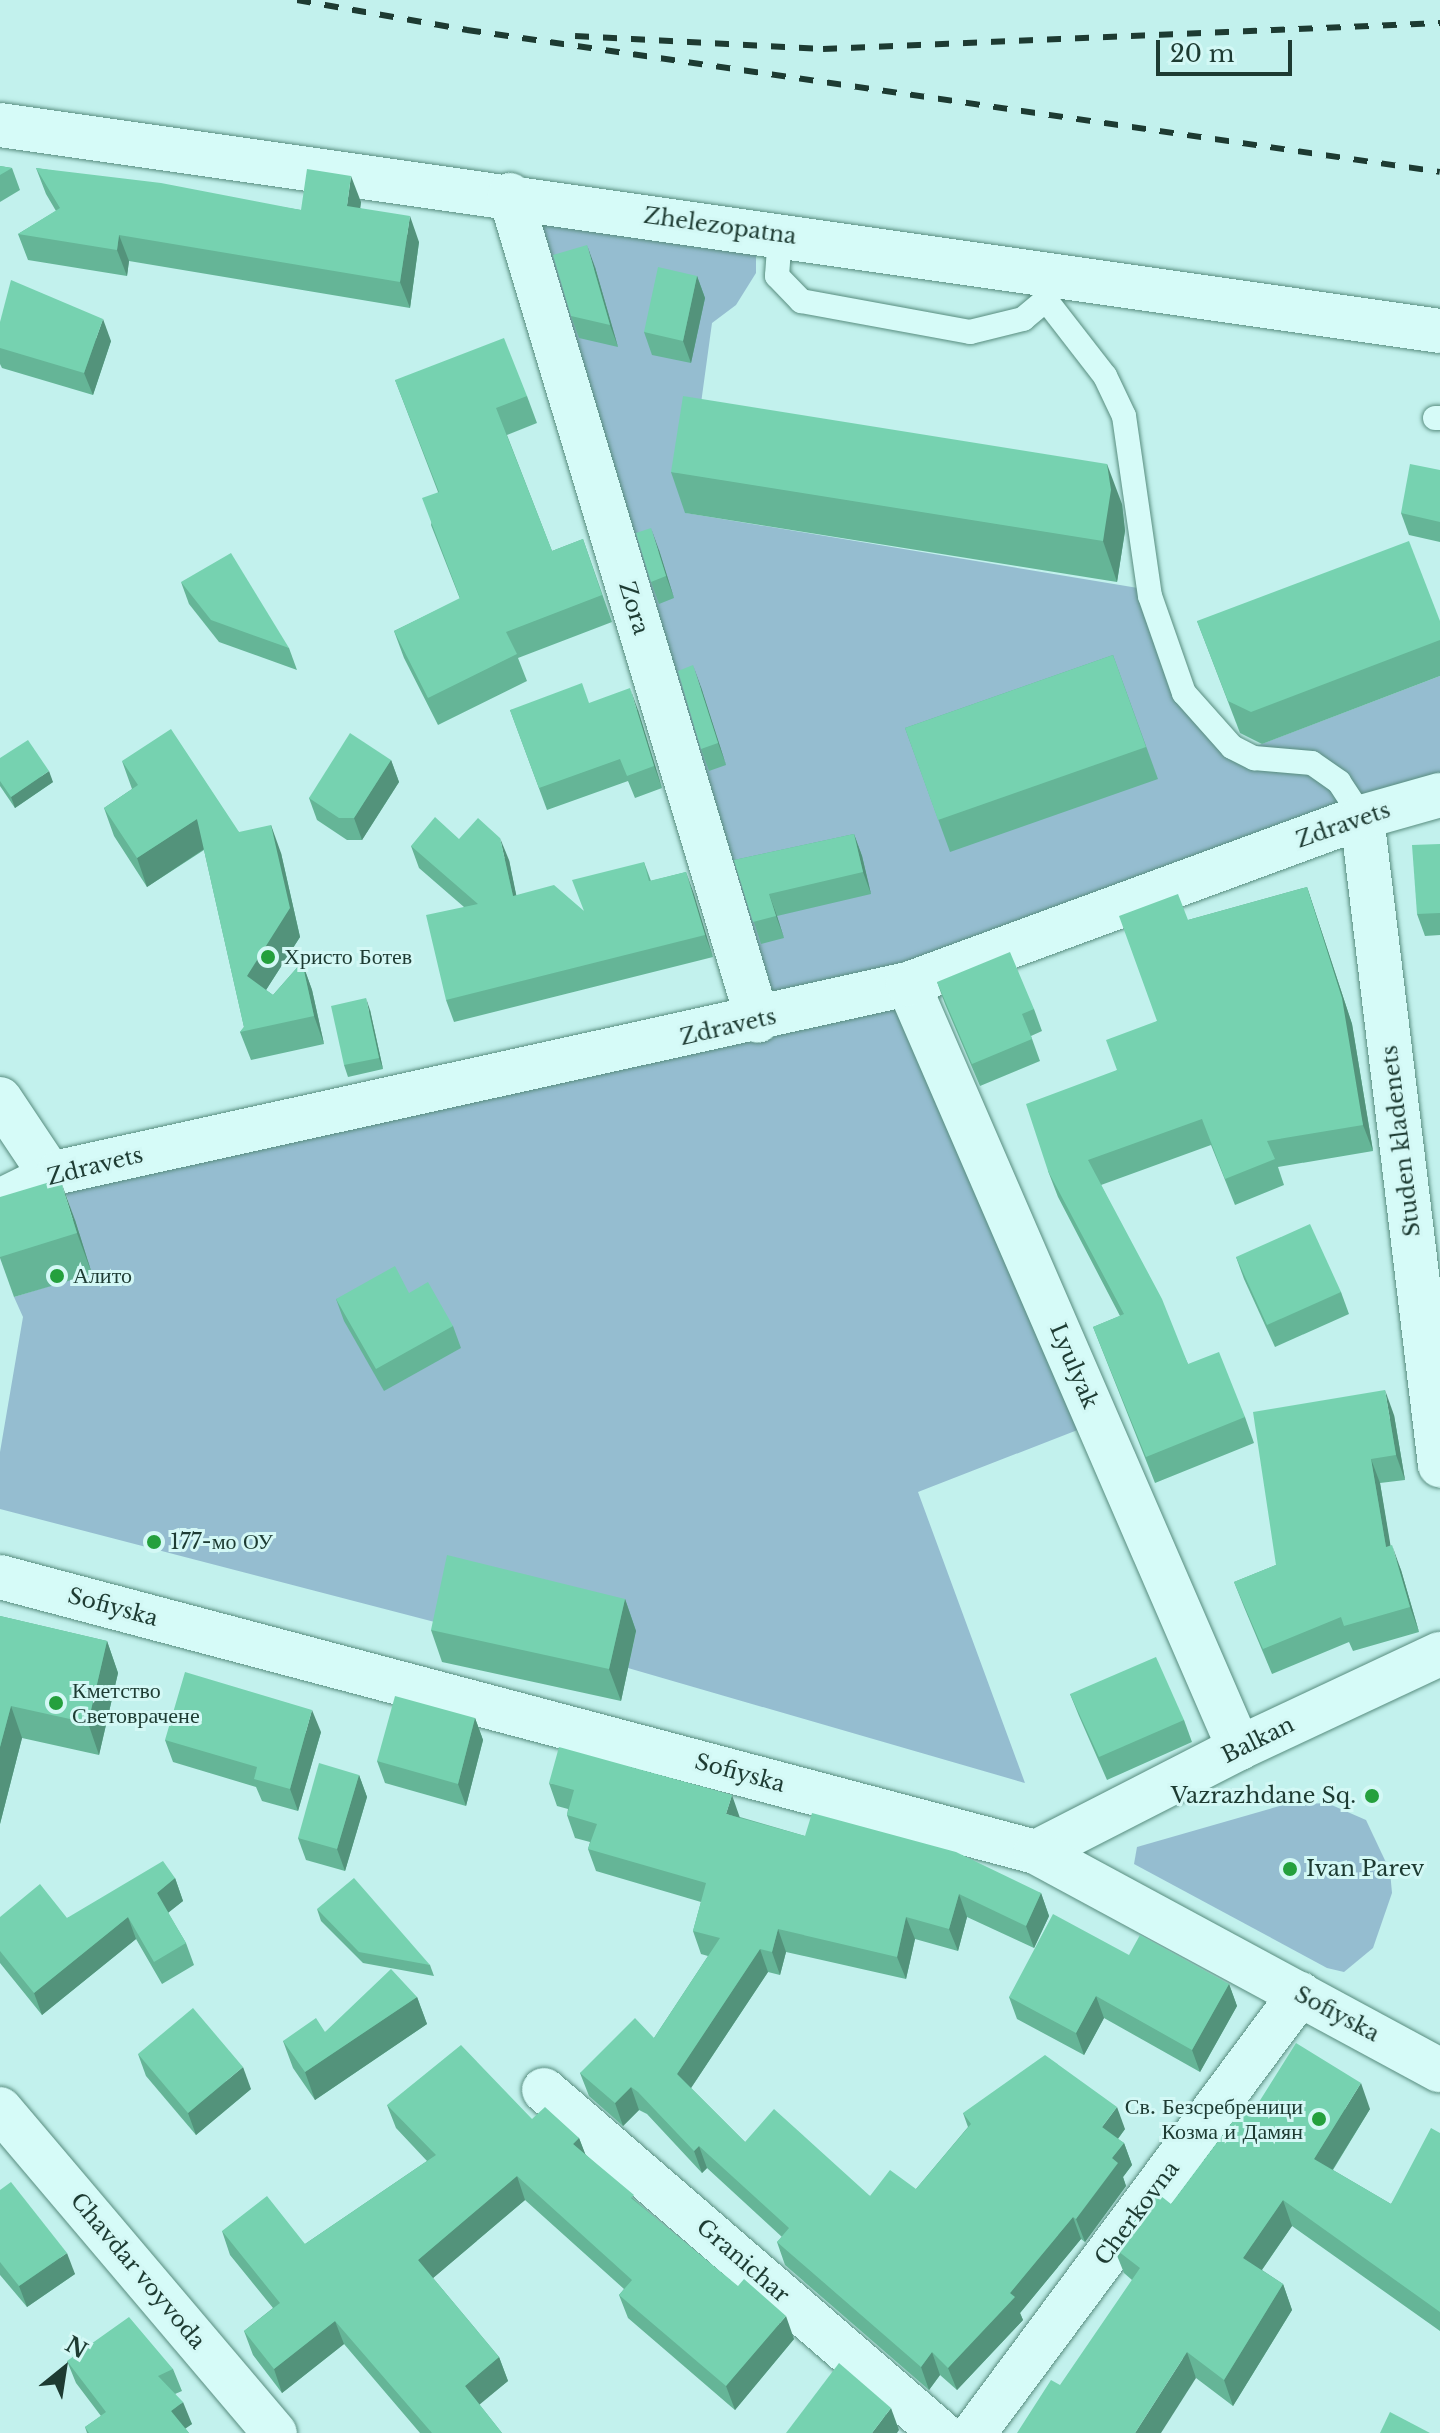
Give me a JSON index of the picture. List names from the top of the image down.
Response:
{
  "streets": {
    "street": [
      "Zhelezopatna",
      "Zora",
      "Zdravets",
      "Studen kladenets",
      "Lyulyak",
      "Sofiyska",
      "Balkan",
      "Cherkovna",
      "Granichar",
      "Chavdar voyvoda"
    ]
  },
  "crossings": [
    ["Zhelezopatna", "Zora"],
    ["Zora", "Zdravets"],
    ["Zdravets", "Studen kladenets"],
    ["Zdravets", "Lyulyak"],
    ["Lyulyak", "Balkan"],
    ["Sofiyska", "Balkan"],
    ["Sofiyska", "Cherkovna"]
  ],
  "places": [
    "Христо Ботев",
    "Алито",
    "177-мо ОУ",
    "Кметство Световрачене",
    "Vazrazhdane Sq.",
    "Ivan Parev",
    "Св. Безсребреници Козма и Дамян"
  ],
  "scale_bar": "20 m",
  "north": "top right"
}
